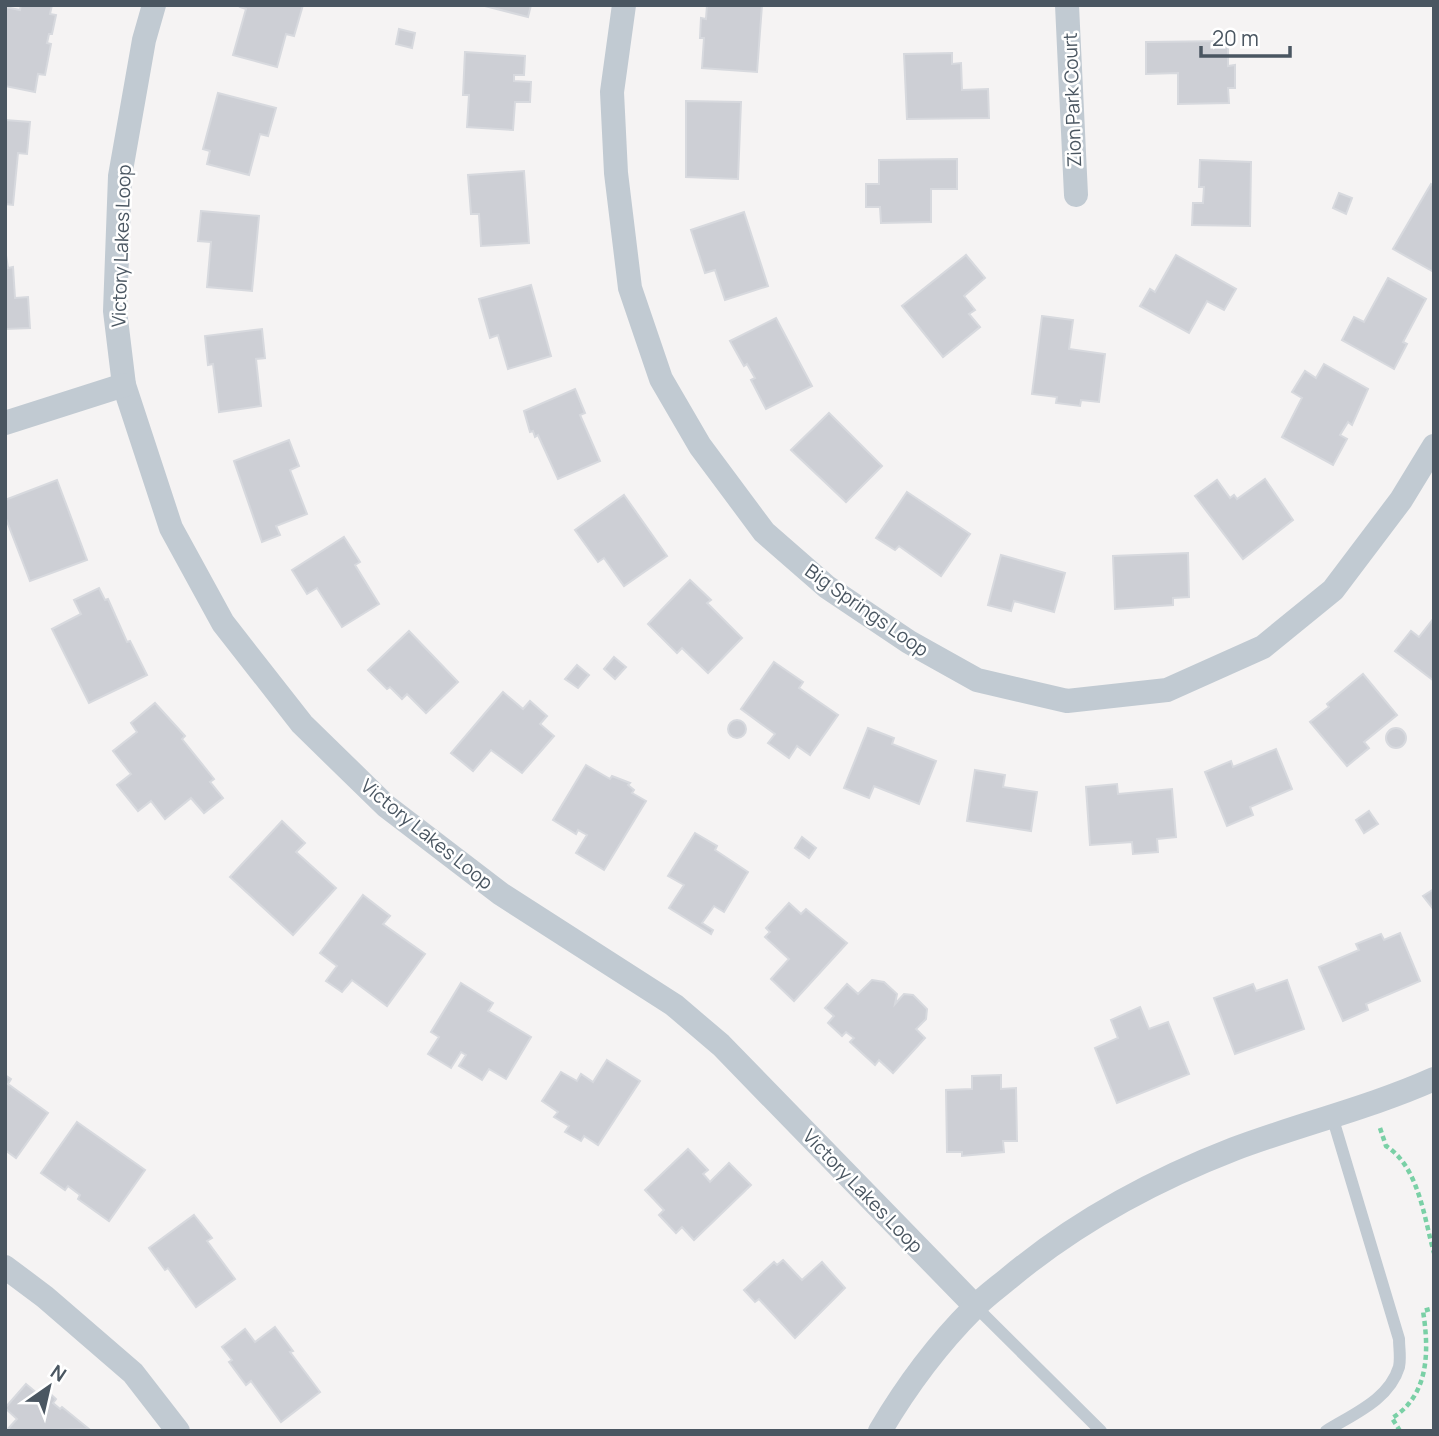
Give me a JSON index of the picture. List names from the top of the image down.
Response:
{
  "streets": {
    "street": ["Zion Park Court", "Victory Lakes Loop", "Big Springs Loop"]
  },
  "scale_bar": "20 m",
  "north": "top right"
}
